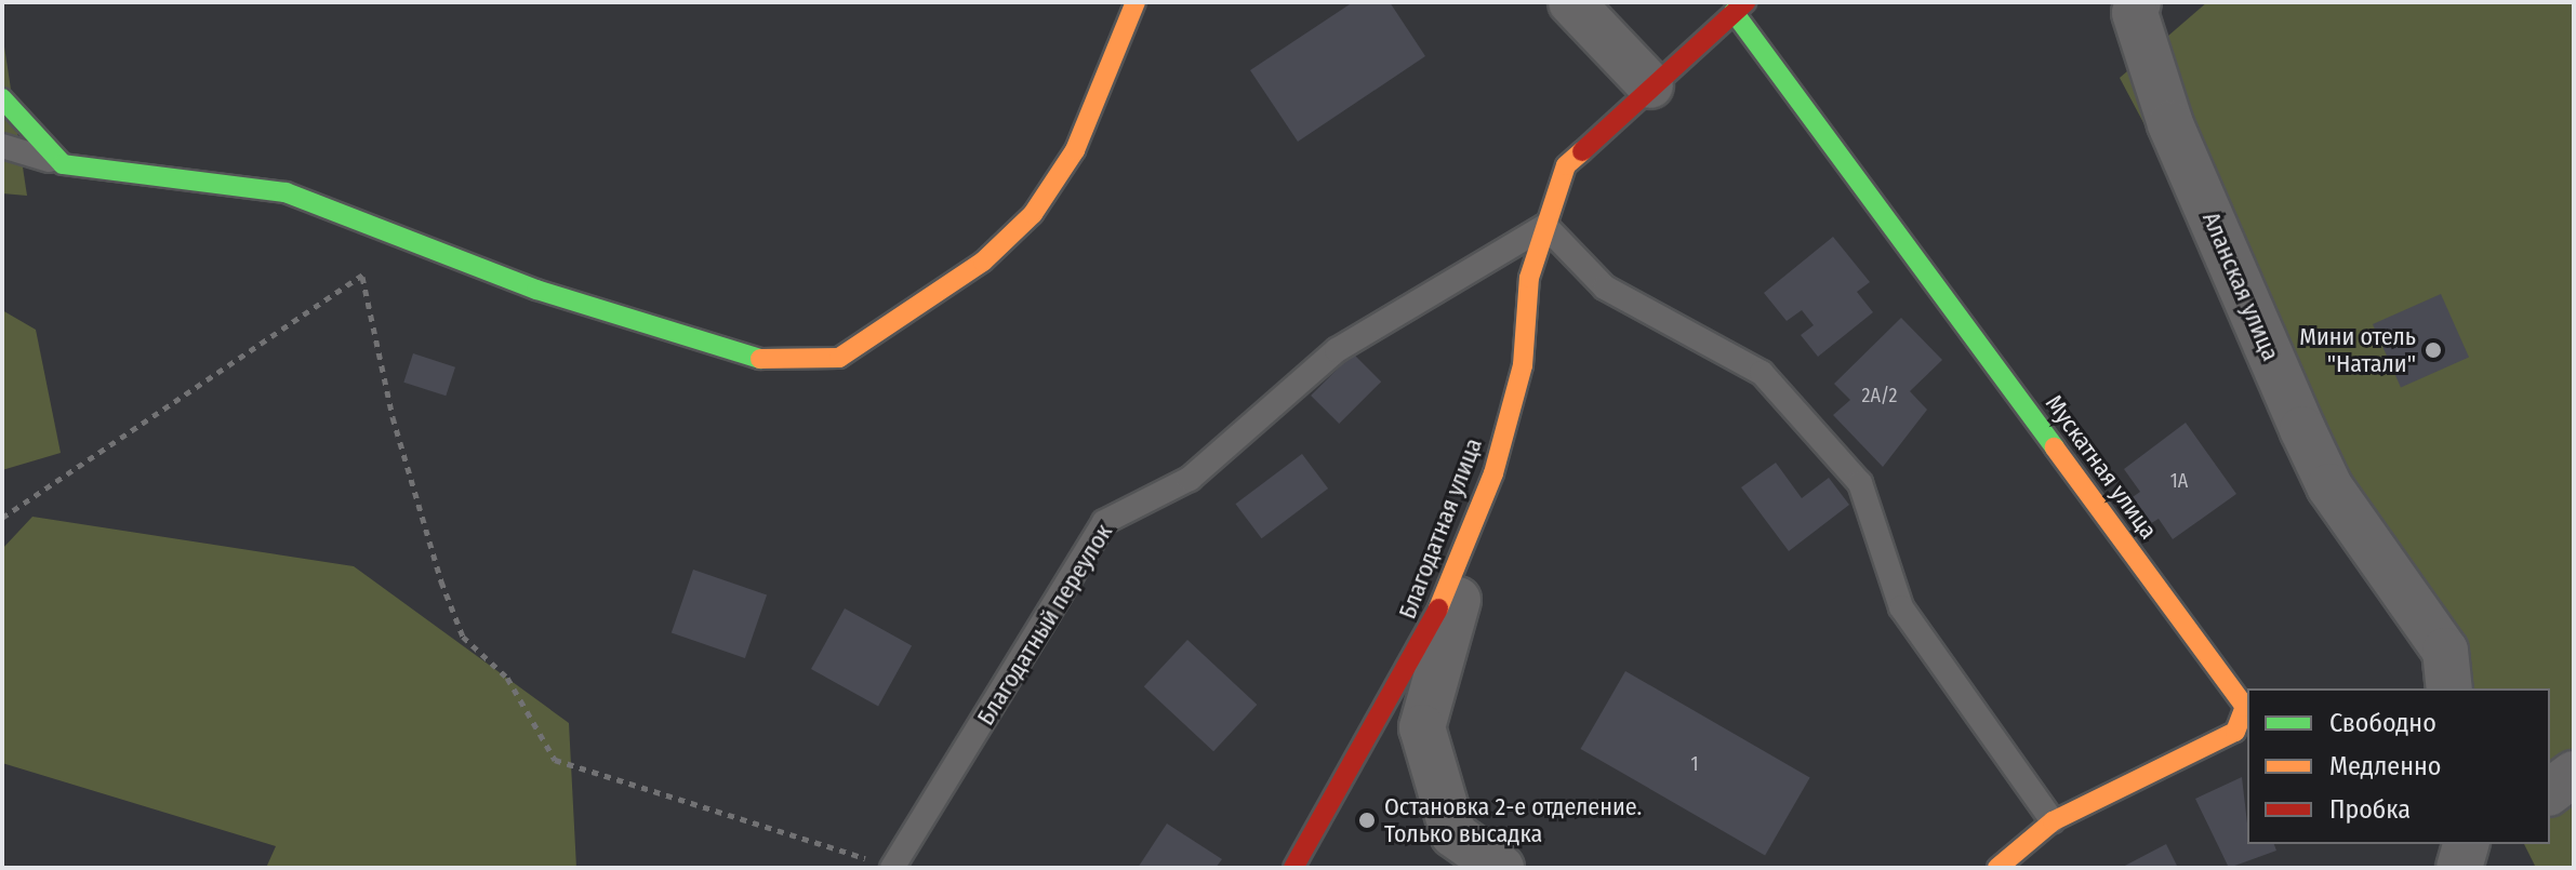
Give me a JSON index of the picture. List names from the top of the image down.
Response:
{
  "streets": {
    "street": ["Аланская улица", "Мускатная улица", "Благодатная улица"],
    "lane": ["Благодатный переулок"]
  },
  "crossings": [
    ["Мускатная улица", "Благодатная улица"],
    ["Благодатная улица", "Благодатный переулок"]
  ],
  "places": ["Мини отель \"Натали\"", "Остановка 2-е отделение. Только высадка"],
  "house_numbers": ["2А/2", "1А", "1"],
  "legend": ["Свободно", "Медленно", "Пробка"]
}
